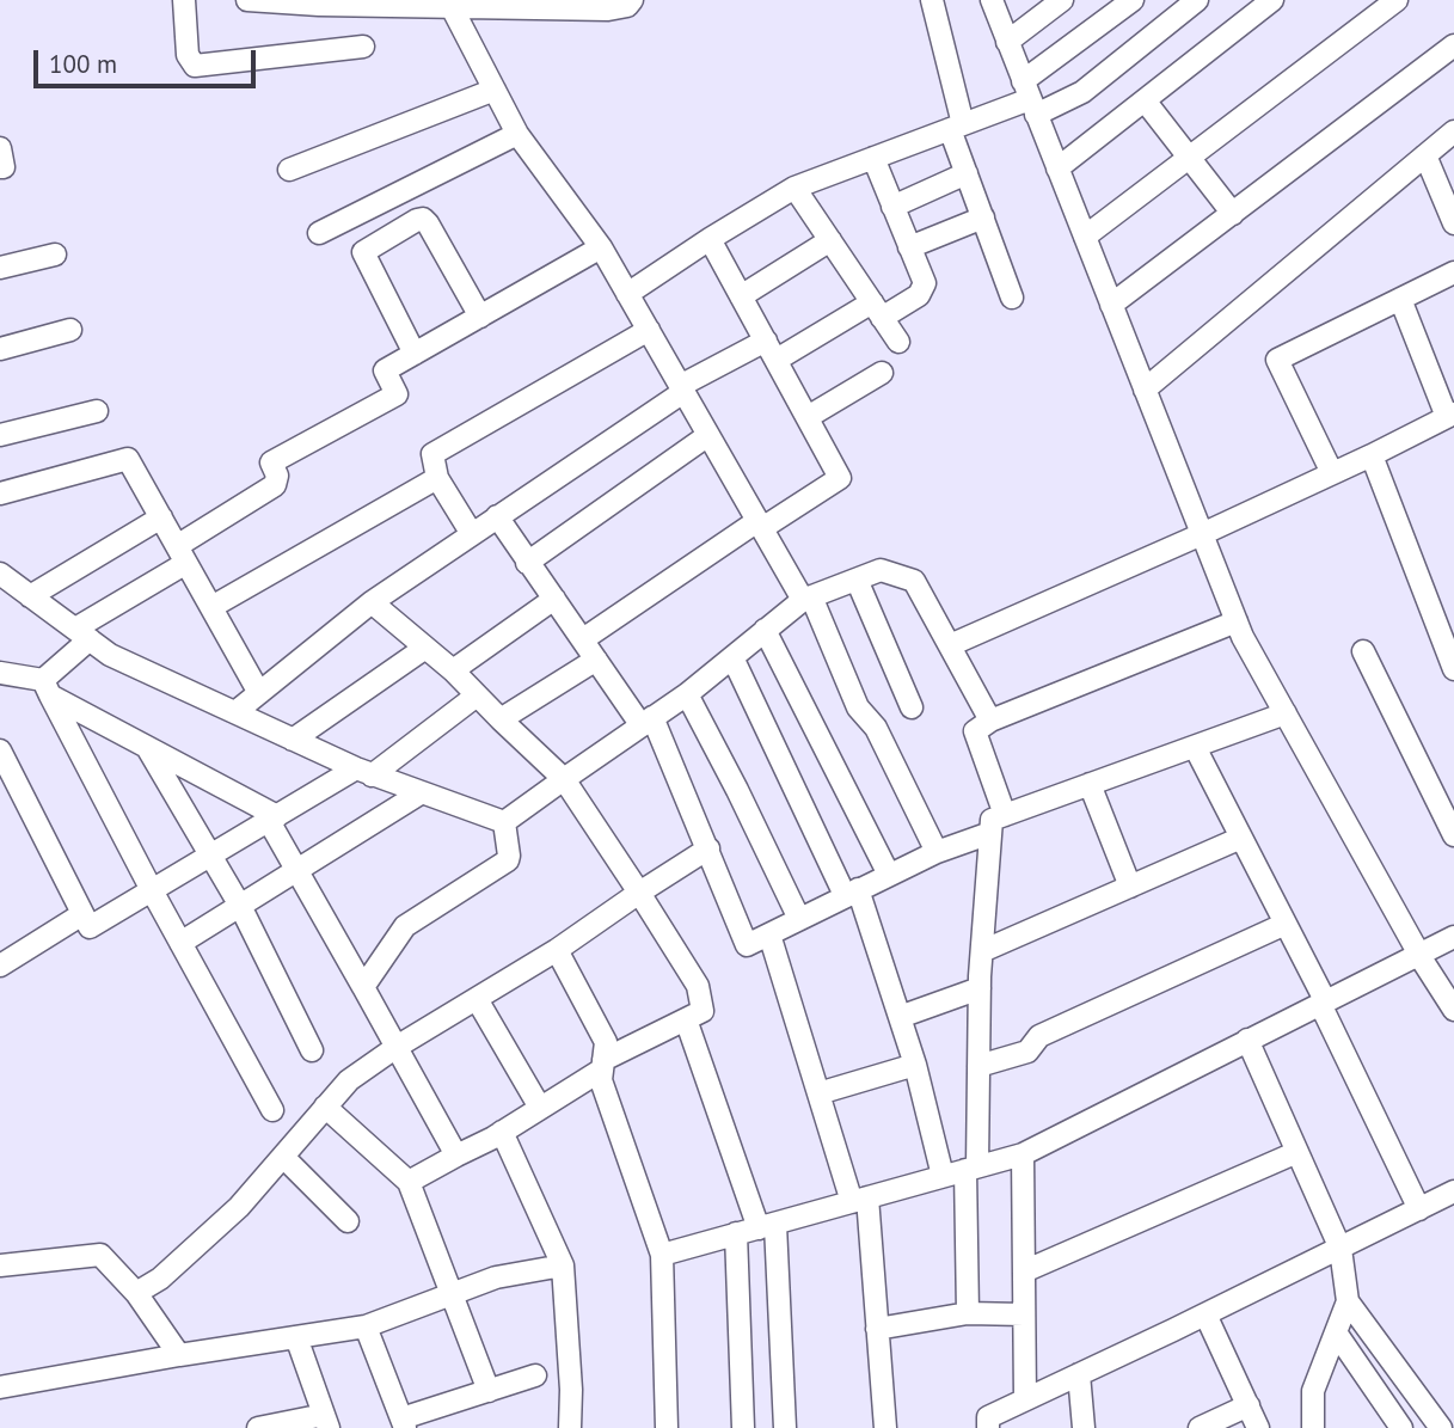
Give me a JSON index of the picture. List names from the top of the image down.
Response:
{
  "scale_bar": "100 m"
}
